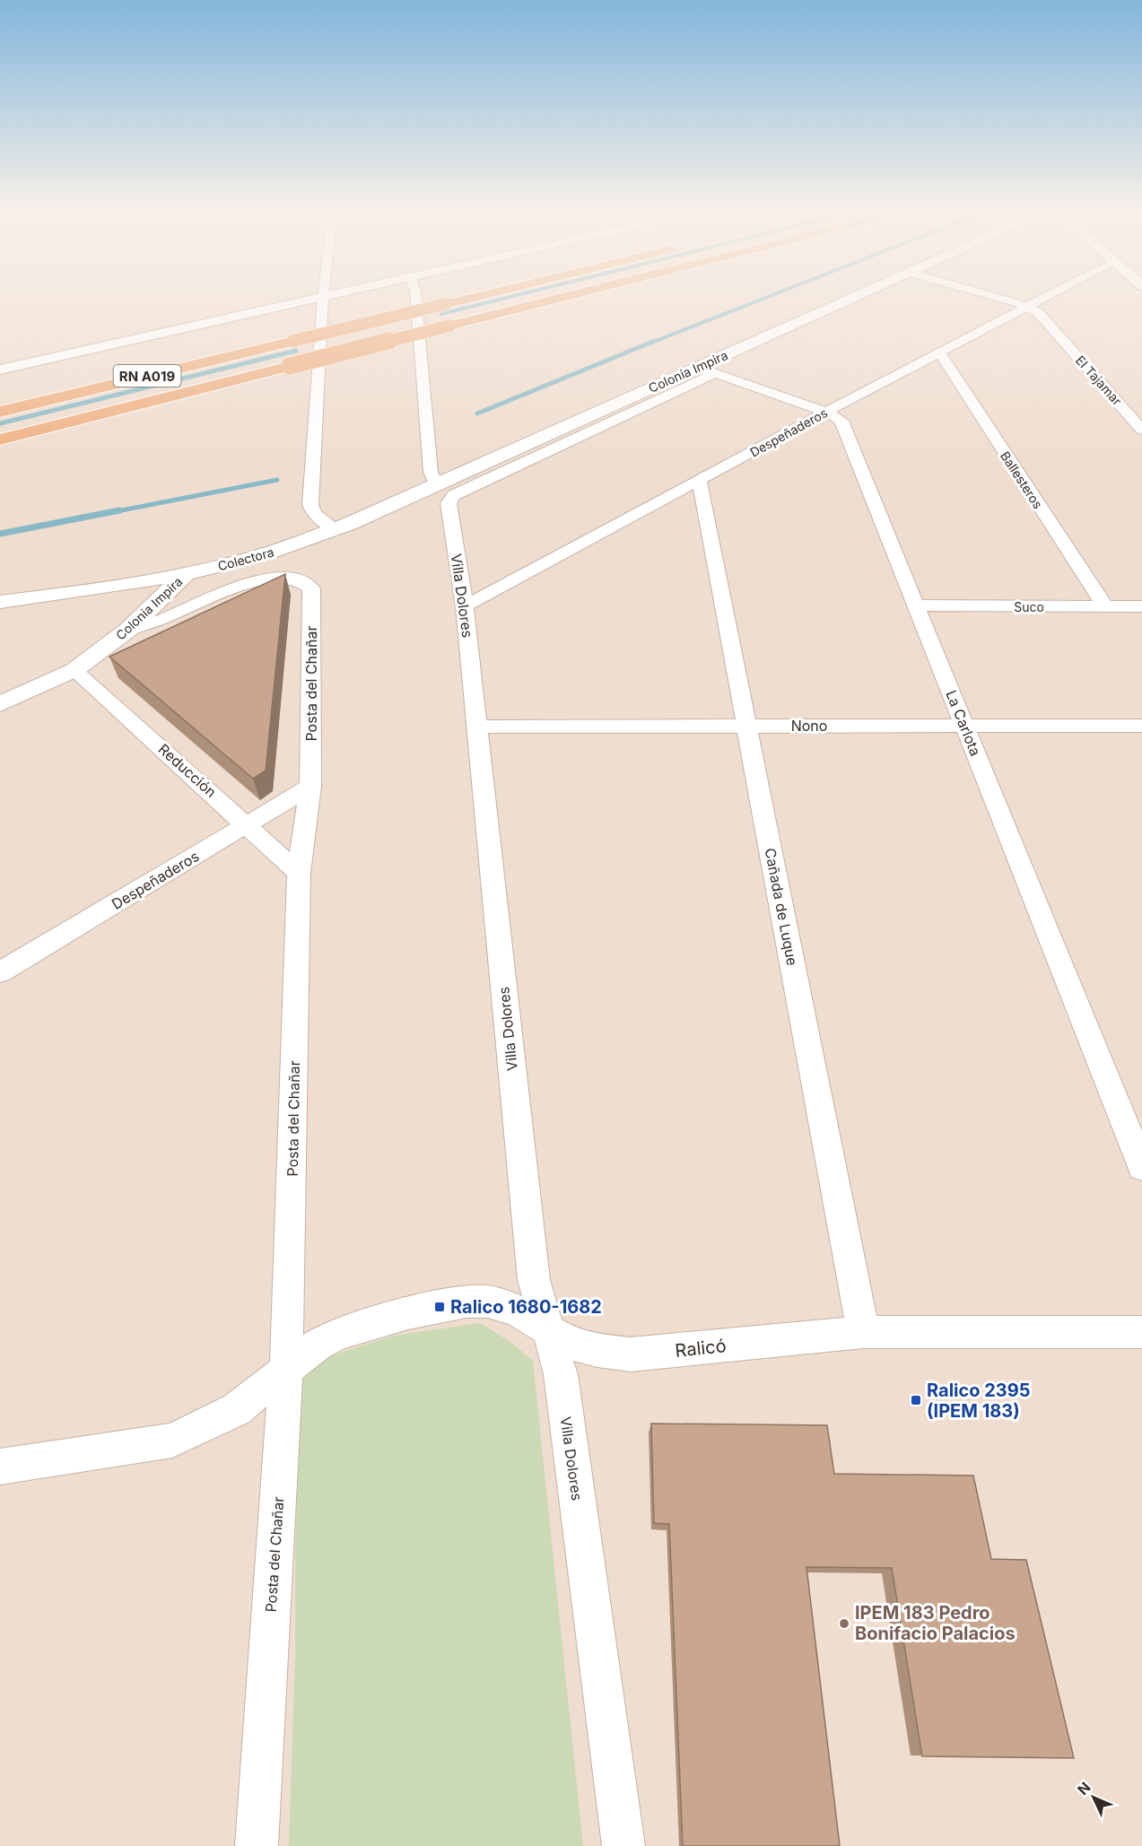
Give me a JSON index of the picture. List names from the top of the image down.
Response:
{
  "streets": {
    "highway": ["RN A019"],
    "street": [
      "Colonia Impira",
      "El Tajamar",
      "Despeñaderos",
      "Ballesteros",
      "Colectora",
      "Villa Dolores",
      "Suco",
      "Posta del Chañar",
      "La Carlota",
      "Nono",
      "Reducción",
      "Cañada de Luque",
      "Ralicó"
    ]
  },
  "crossings": [
    ["Colonia Impira", "Colectora"],
    ["Colonia Impira", "Posta del Chañar"],
    ["Colonia Impira", "La Carlota"],
    ["Colonia Impira", "Reducción"],
    ["El Tajamar", "Despeñaderos"],
    ["Despeñaderos", "Ballesteros"],
    ["Despeñaderos", "Villa Dolores"],
    ["Despeñaderos", "Posta del Chañar"],
    ["Despeñaderos", "La Carlota"],
    ["Despeñaderos", "Reducción"],
    ["Despeñaderos", "Cañada de Luque"],
    ["Ballesteros", "Suco"],
    ["Villa Dolores", "La Carlota"],
    ["Villa Dolores", "Nono"],
    ["Villa Dolores", "Ralicó"],
    ["Suco", "La Carlota"],
    ["Posta del Chañar", "Reducción"],
    ["Posta del Chañar", "Ralicó"],
    ["La Carlota", "Nono"],
    ["Nono", "Cañada de Luque"],
    ["Cañada de Luque", "Ralicó"]
  ],
  "places": {
    "transit": ["Ralico 1680-1682", "Ralico 2395 (IPEM 183)"],
    "other": ["IPEM 183 Pedro Bonifacio Palacios"]
  },
  "north": "top left"
}
